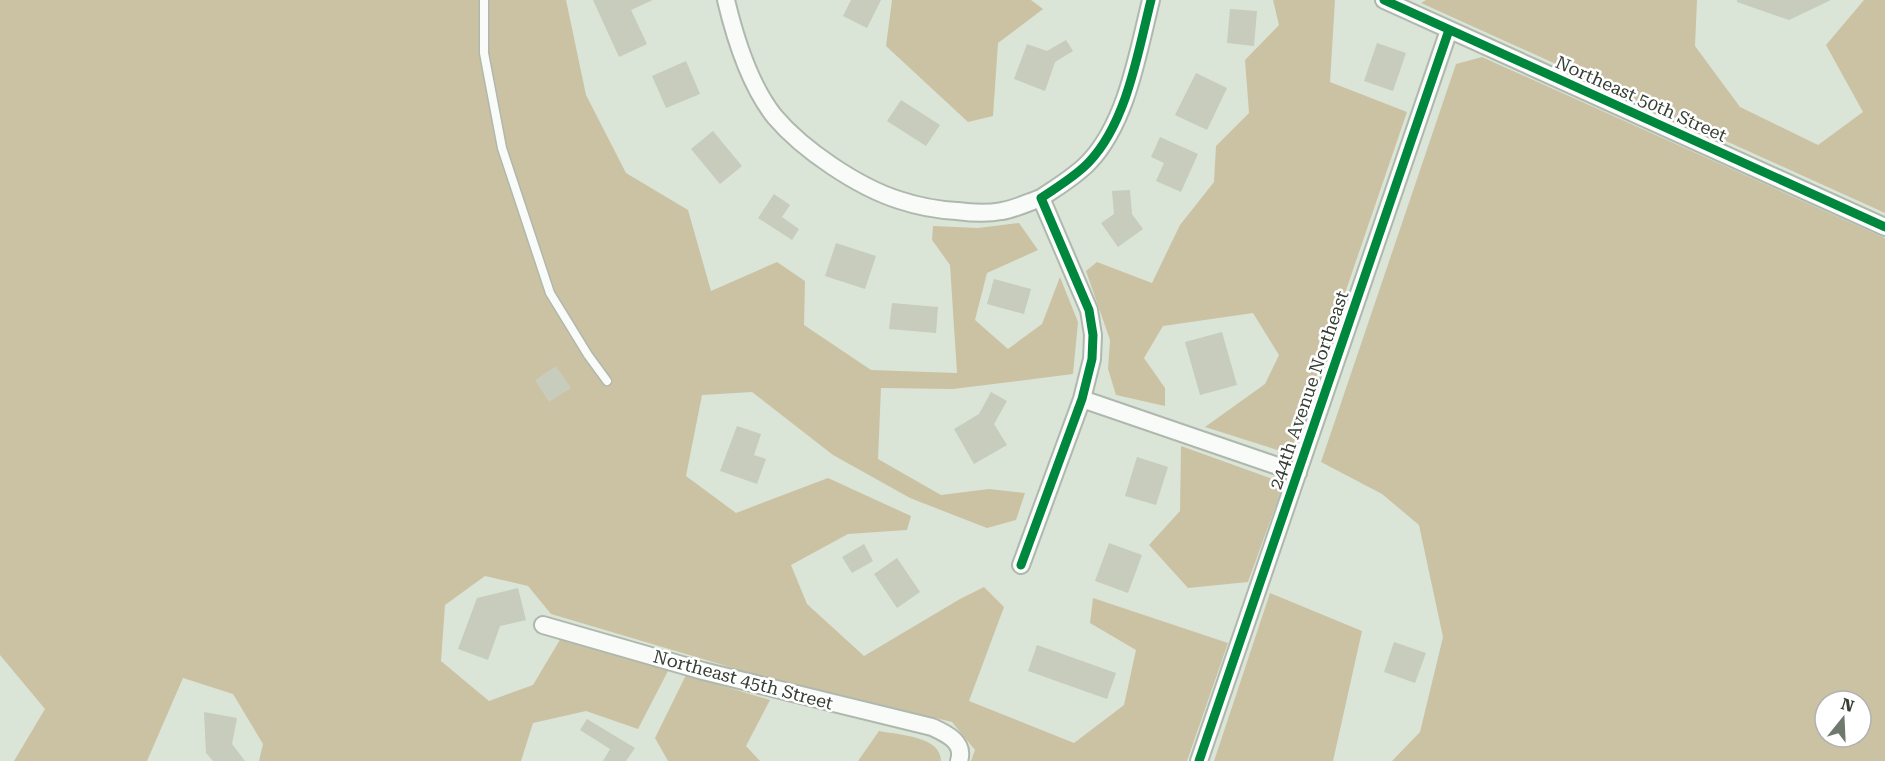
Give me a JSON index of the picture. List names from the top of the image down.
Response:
{
  "streets": {
    "street": ["Northeast 50th Street", "244th Avenue Northeast", "Northeast 45th Street"]
  },
  "crossings": [
    ["Northeast 50th Street", "244th Avenue Northeast"]
  ],
  "north": "top"
}
